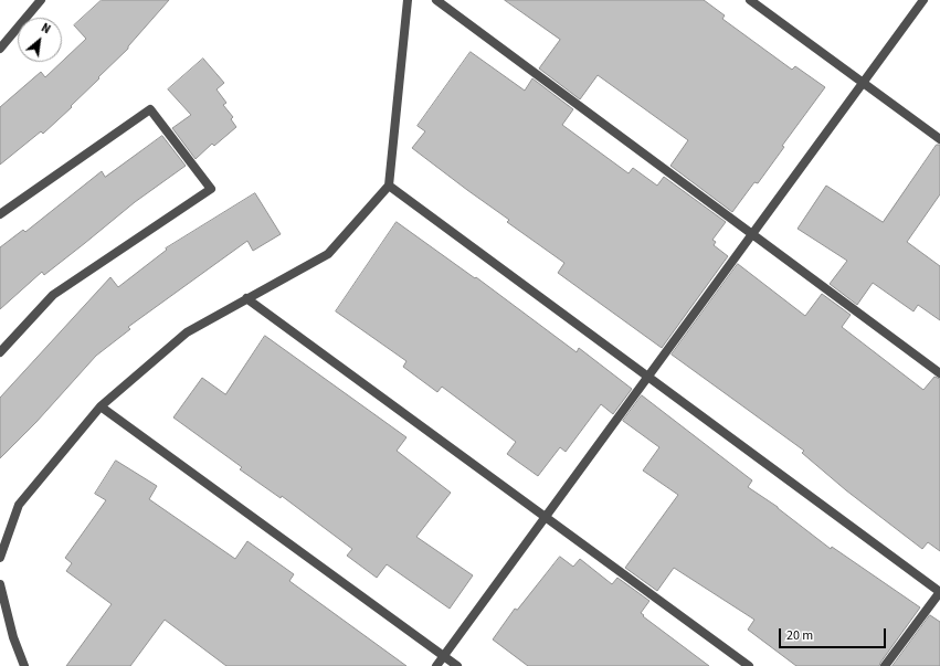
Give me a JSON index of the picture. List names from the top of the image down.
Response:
{
  "scale_bar": "20 m",
  "north": "top right"
}
